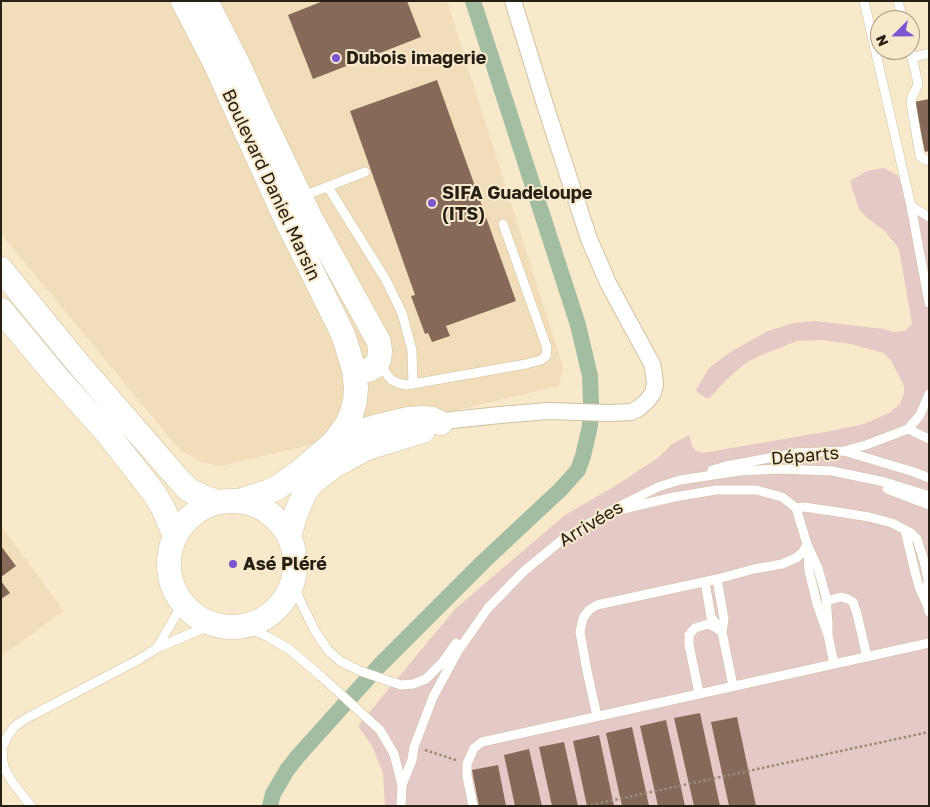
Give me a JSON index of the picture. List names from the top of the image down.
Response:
{
  "streets": {
    "street": ["Boulevard Daniel Marsin"],
    "lane": ["Départs", "Arrivées"]
  },
  "crossings": [
    ["Départs", "Arrivées"]
  ],
  "places": ["Dubois imagerie", "SIFA Guadeloupe (ITS)", "Asé Pléré"],
  "north": "bottom left"
}
